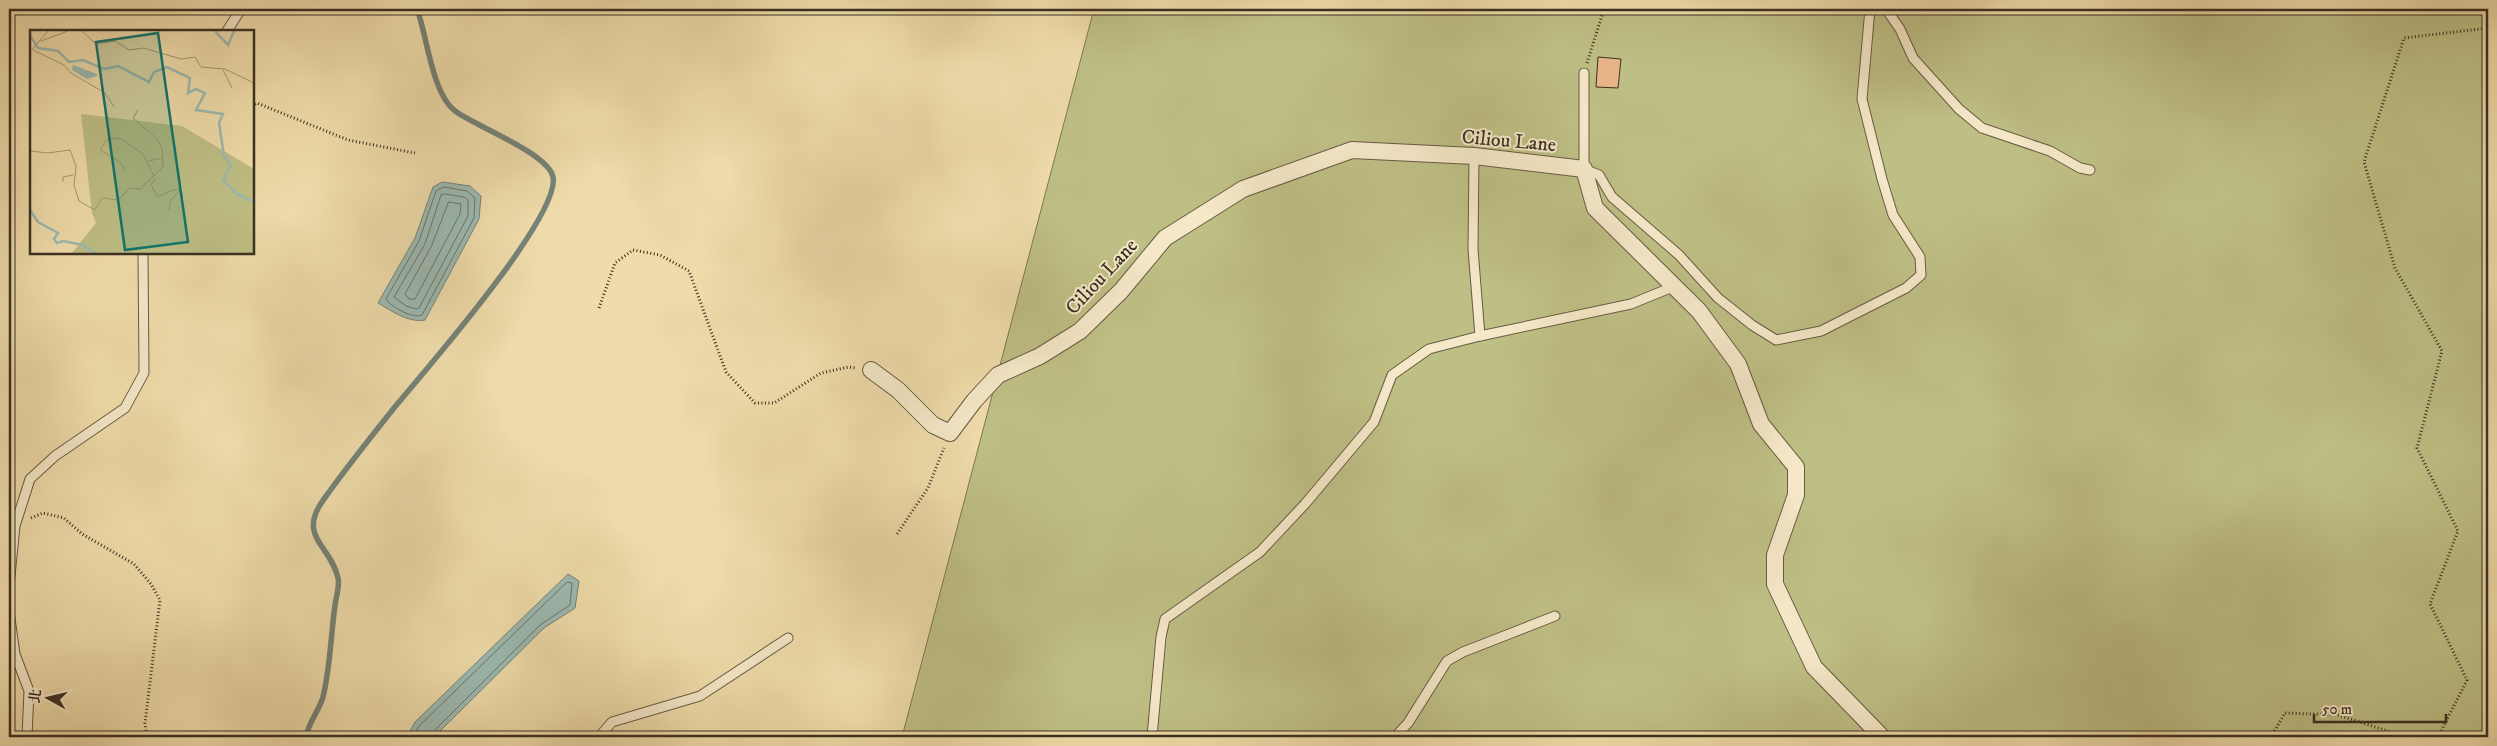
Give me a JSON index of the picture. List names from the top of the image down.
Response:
{
  "streets": {
    "street": ["Ciliou Lane"]
  },
  "scale_bar": "50 m",
  "north": "left"
}
